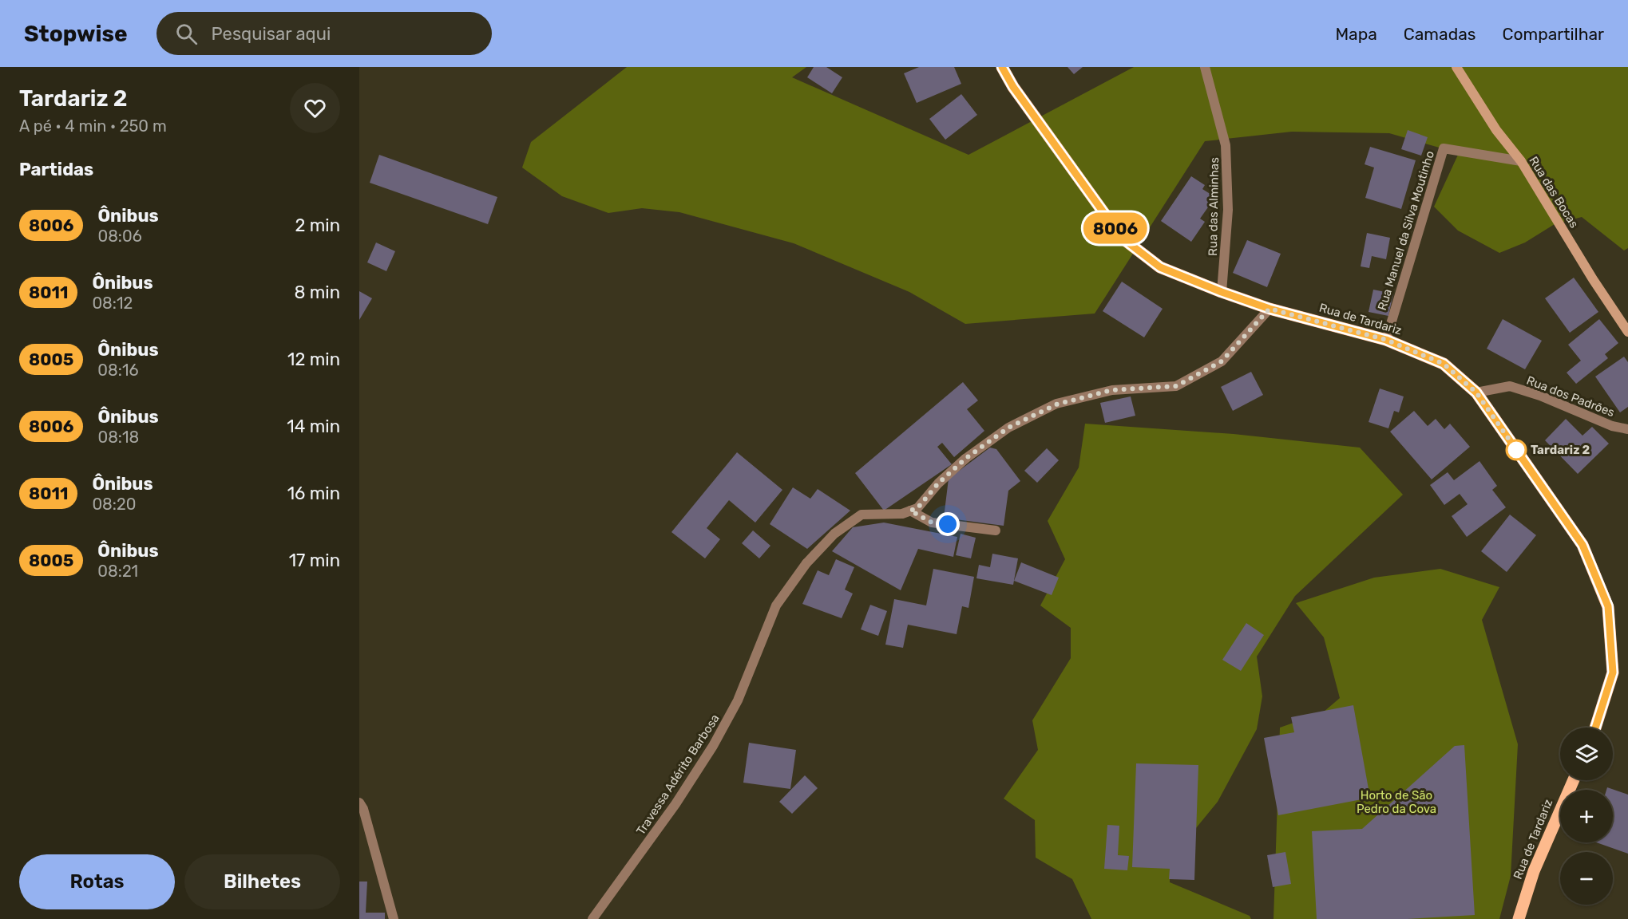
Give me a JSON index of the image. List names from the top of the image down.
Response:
{
  "streets": {
    "main road": ["Rua de Tardariz"],
    "street": [
      "Rua das Bocas",
      "Rua das Alminhas",
      "Rua Manuel da Silva Moutinho",
      "Rua dos Padrões",
      "Travessa Adérito Barbosa"
    ]
  },
  "crossings": [
    ["Rua das Bocas", "Rua Manuel da Silva Moutinho"],
    ["Rua das Alminhas", "Rua de Tardariz"],
    ["Rua Manuel da Silva Moutinho", "Rua de Tardariz"],
    ["Rua de Tardariz", "Rua dos Padrões"]
  ],
  "parks": ["Horto de São Pedro da Cova"],
  "places": ["Tardariz 2"],
  "lines": ["bus line 8006"],
  "page": {
    "header": "Stopwise",
    "search": "Pesquisar aqui",
    "nav": ["Mapa", "Camadas", "Compartilhar"],
    "heading": [
      ["Tardariz 2", "A pé · 4 min · 250 m"],
      "Partidas"
    ],
    "on_map": "8006",
    "list": [
      {
        "mark": "8006",
        "name": "Ônibus",
        "note": "08:06",
        "value": "2 min"
      },
      {
        "mark": "8011",
        "name": "Ônibus",
        "note": "08:12",
        "value": "8 min"
      },
      {
        "mark": "8005",
        "name": "Ônibus",
        "note": "08:16",
        "value": "12 min"
      },
      {
        "mark": "8006",
        "name": "Ônibus",
        "note": "08:18",
        "value": "14 min"
      },
      {
        "mark": "8011",
        "name": "Ônibus",
        "note": "08:20",
        "value": "16 min"
      },
      {
        "mark": "8005",
        "name": "Ônibus",
        "note": "08:21",
        "value": "17 min"
      }
    ],
    "map_buttons": ["+", "−"],
    "buttons": ["Rotas", "Bilhetes"]
  }
}
